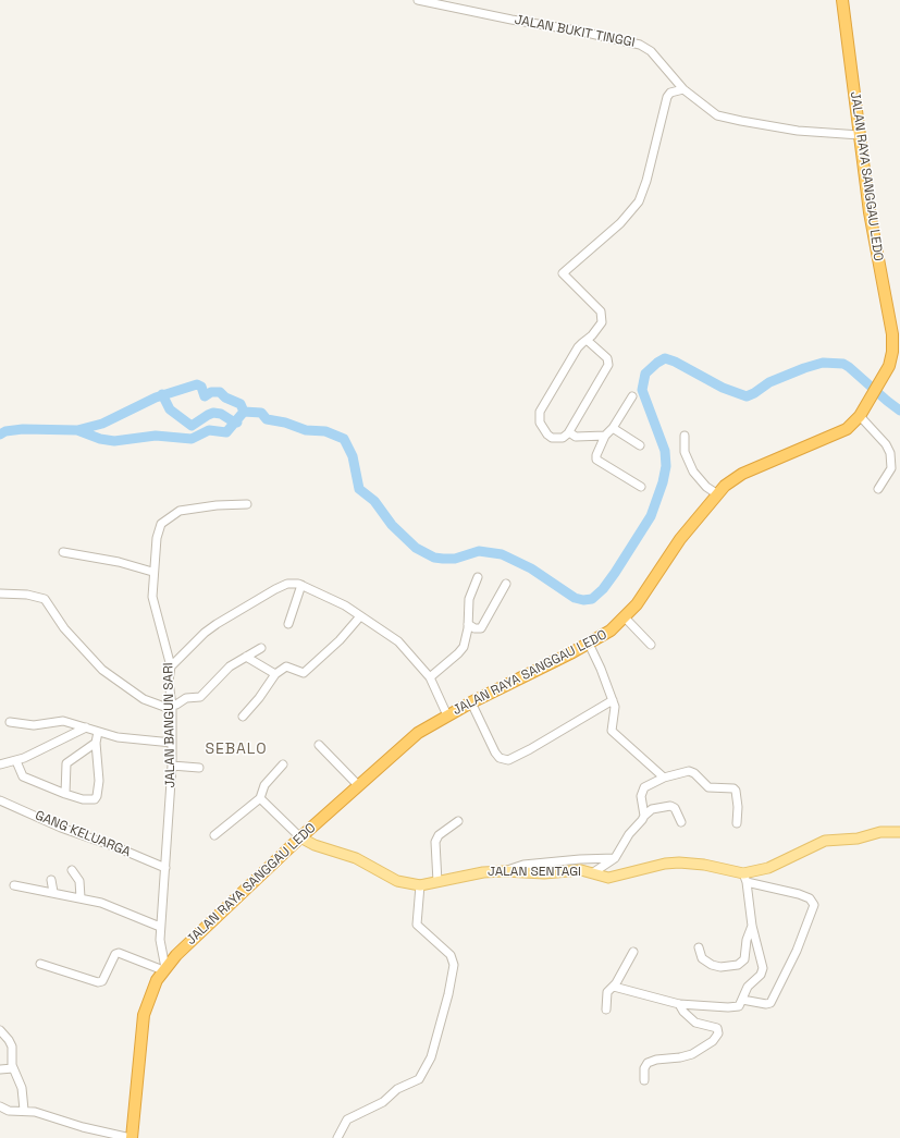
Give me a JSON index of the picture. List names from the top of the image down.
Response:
{
  "streets": {
    "highway": ["JALAN RAYA SANGGAU LEDO"],
    "main road": ["JALAN SENTAGI"],
    "street": ["JALAN BUKIT TINGGI", "JALAN BANGUN SARI", "GANG KELUARGA"]
  },
  "crossings": [
    ["JALAN BUKIT TINGGI", "JALAN RAYA SANGGAU LEDO"],
    ["JALAN RAYA SANGGAU LEDO", "JALAN BANGUN SARI"],
    ["JALAN RAYA SANGGAU LEDO", "JALAN SENTAGI"],
    ["JALAN BANGUN SARI", "GANG KELUARGA"]
  ],
  "districts": ["SEBALO"]
}
